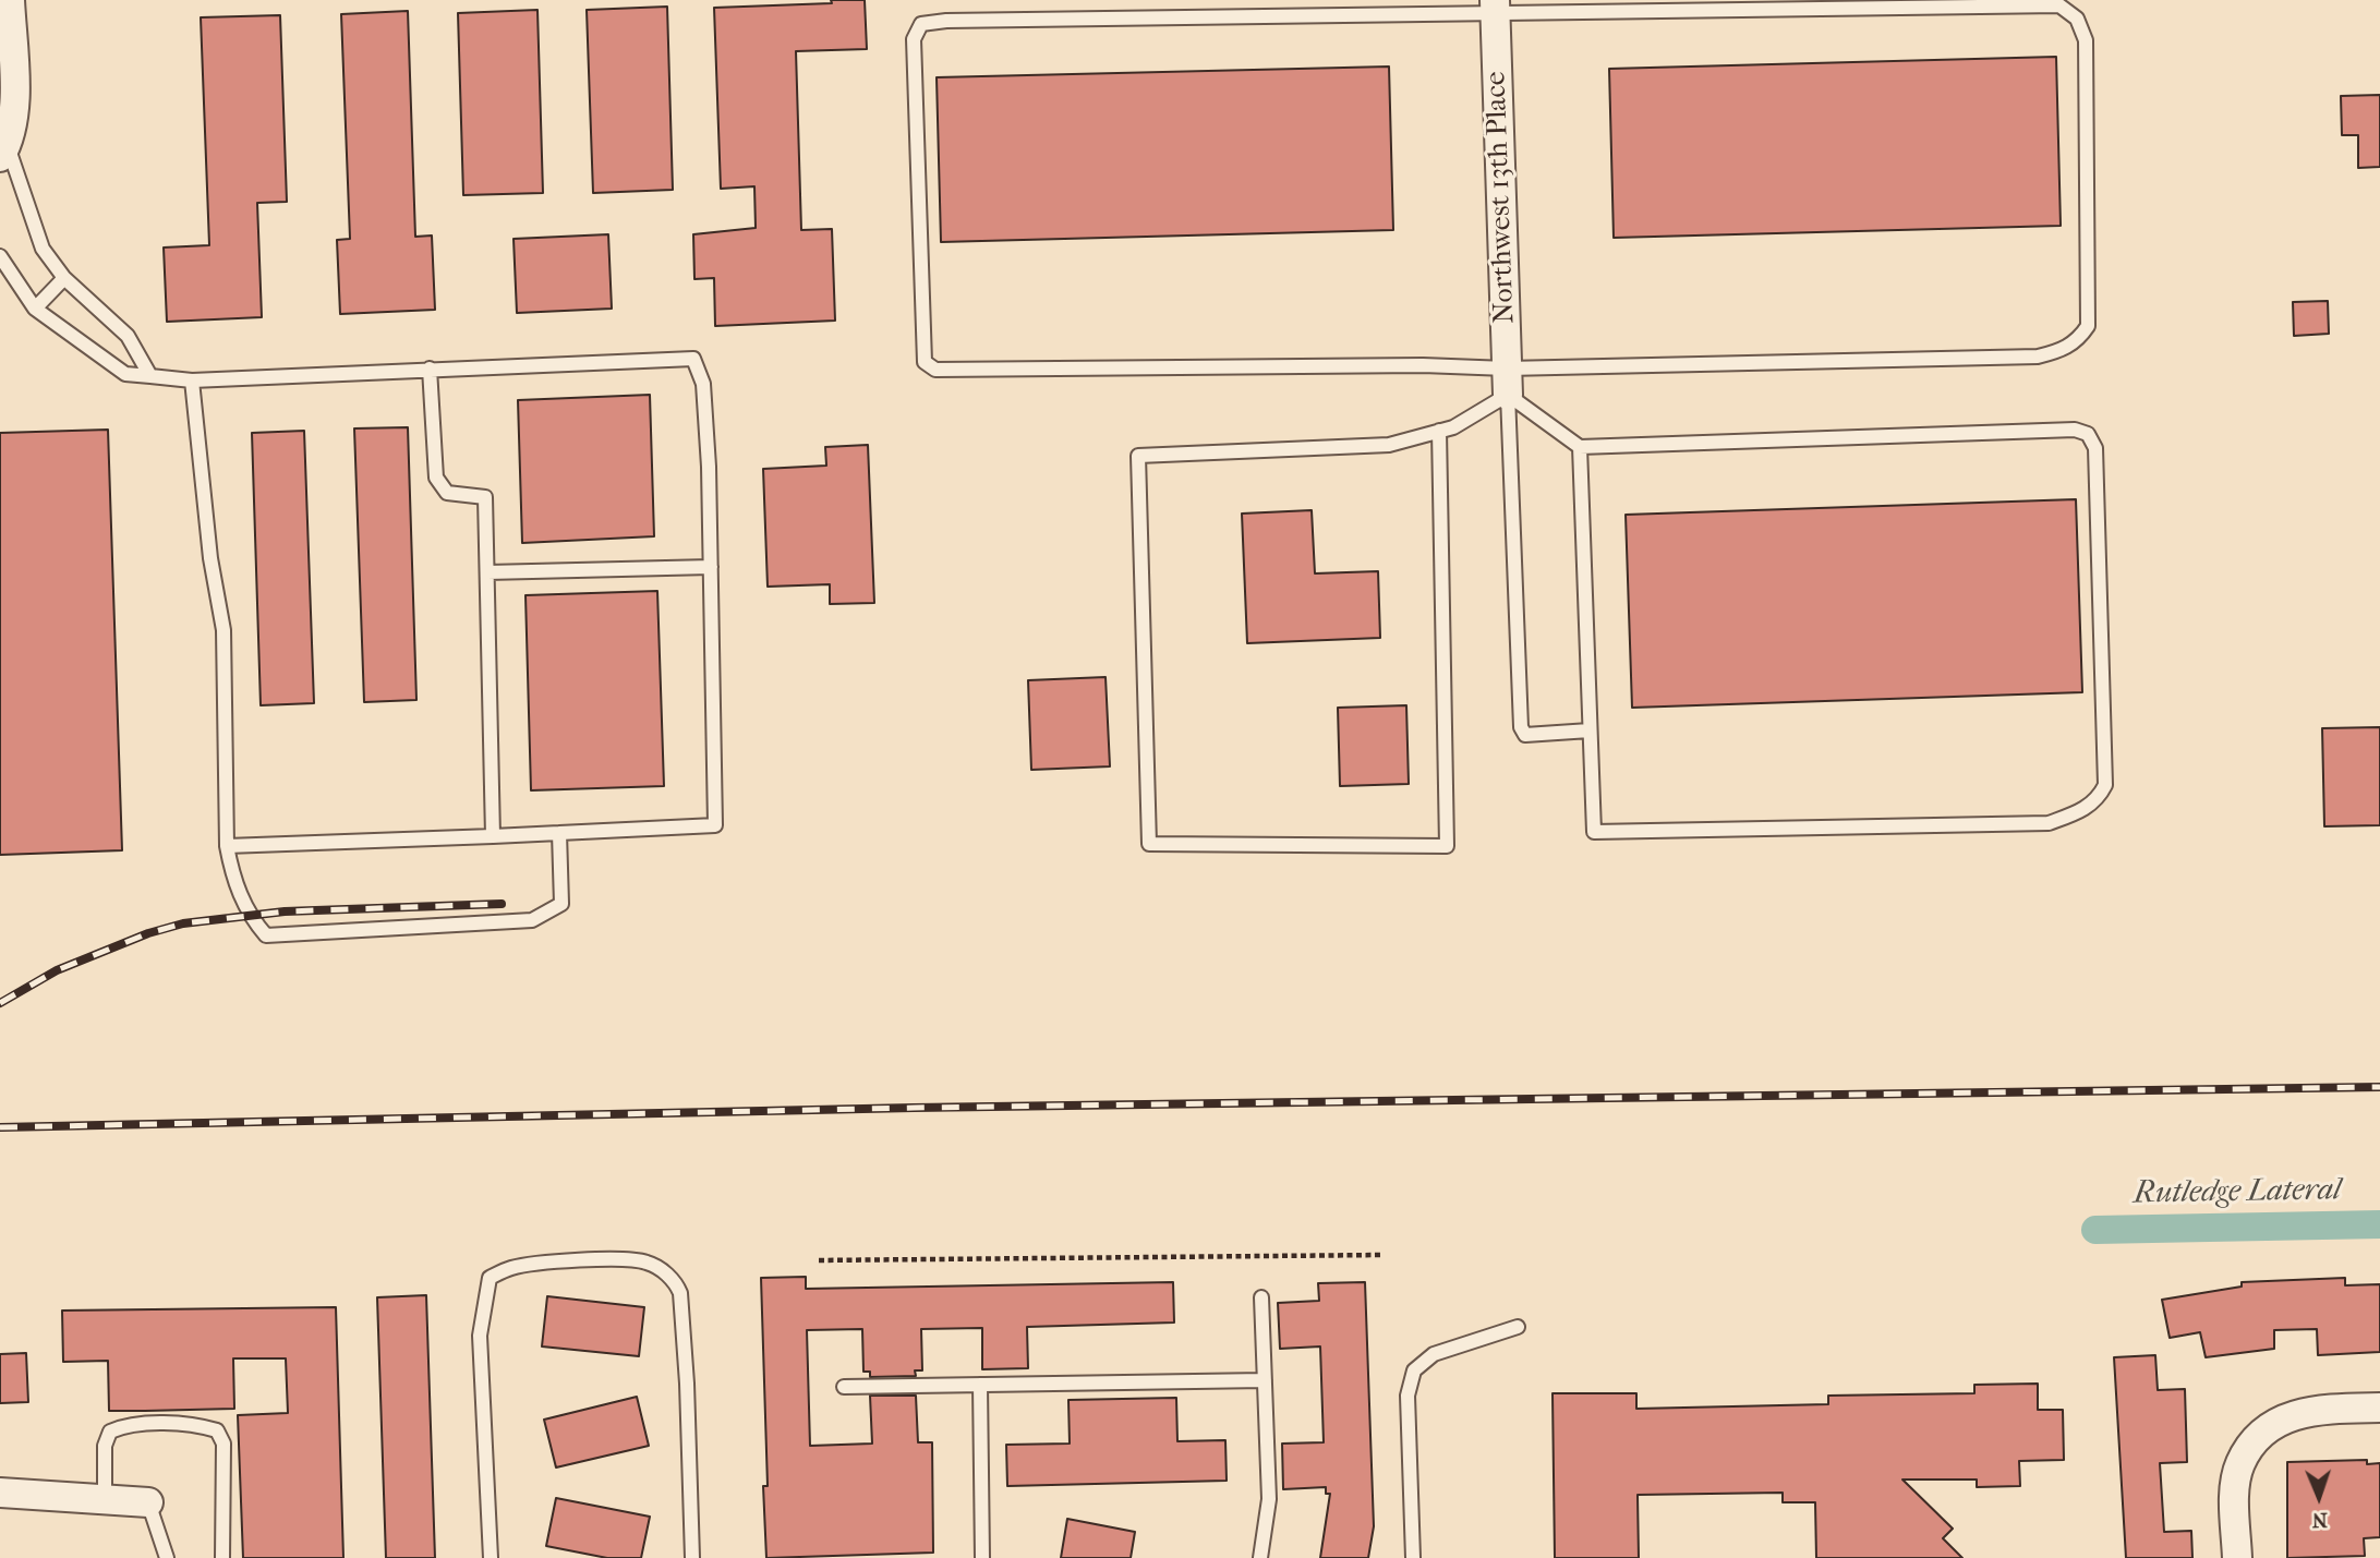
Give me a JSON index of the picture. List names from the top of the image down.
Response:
{
  "streets": {
    "street": ["Northwest 13th Place"]
  },
  "water": ["Rutledge Lateral"],
  "north": "bottom"
}
